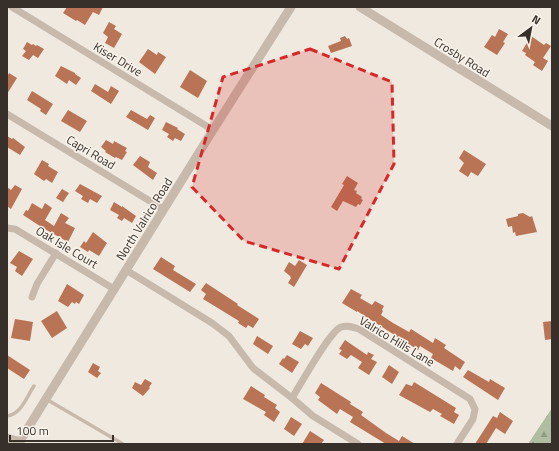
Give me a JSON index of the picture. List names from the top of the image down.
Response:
{
  "streets": {
    "street": [
      "Crosby Road",
      "Kiser Drive",
      "Capri Road",
      "North Valrico Road",
      "Oak Isle Court",
      "Valrico Hills Lane"
    ]
  },
  "crossings": [
    ["Kiser Drive", "North Valrico Road"],
    ["Capri Road", "North Valrico Road"],
    ["North Valrico Road", "Oak Isle Court"]
  ],
  "scale_bar": "100 m",
  "north": "top right"
}
